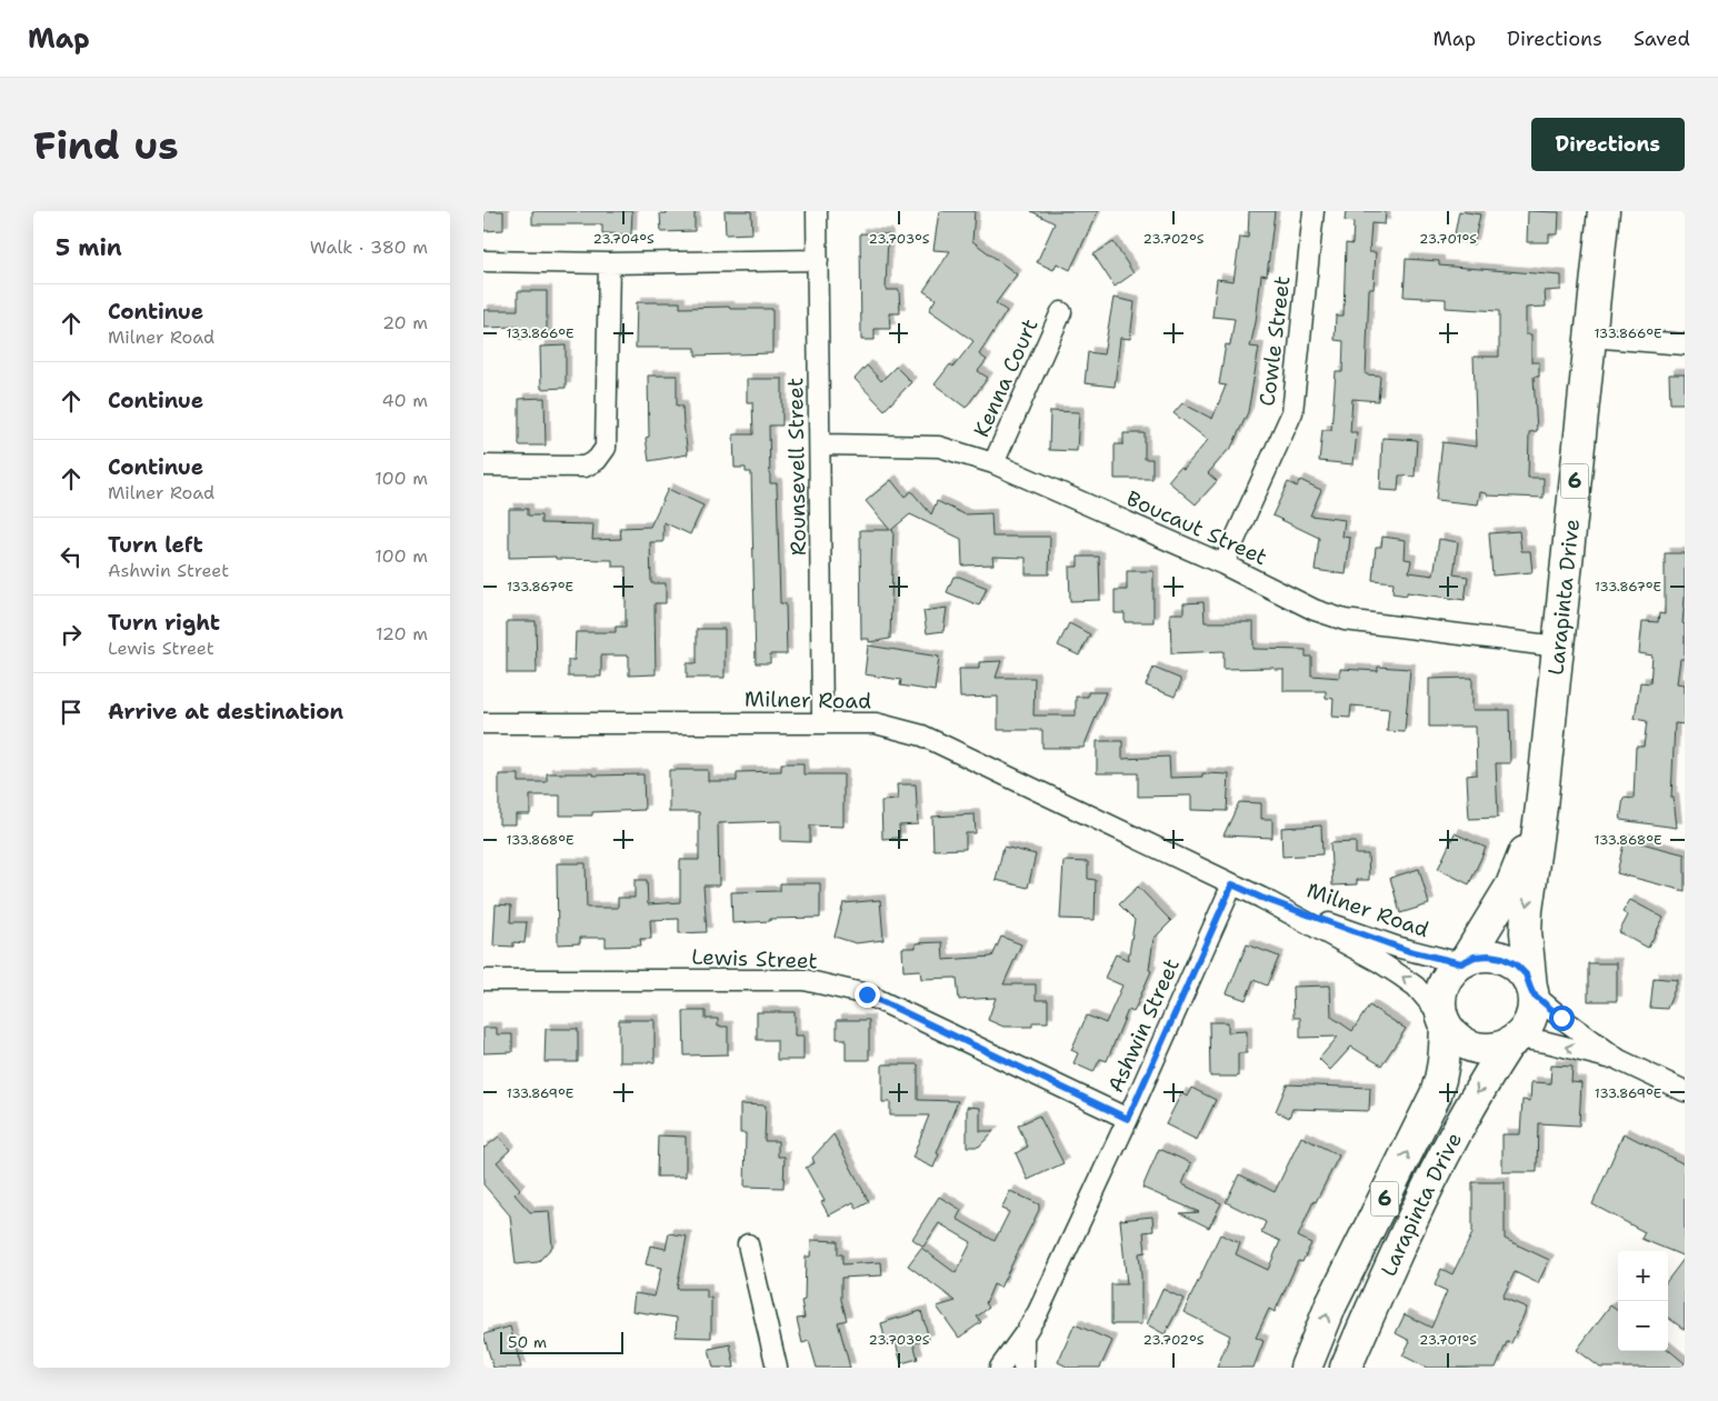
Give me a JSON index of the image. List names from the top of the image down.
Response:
{
  "streets": {
    "main road": ["6", "Larapinta Drive"],
    "street": [
      "Cowle Street",
      "Kenna Court",
      "Rounsevell Street",
      "Boucaut Street",
      "Milner Road",
      "Lewis Street",
      "Ashwin Street"
    ]
  },
  "crossings": [
    ["Cowle Street", "Boucaut Street"],
    ["Kenna Court", "Boucaut Street"],
    ["Rounsevell Street", "Boucaut Street"],
    ["Rounsevell Street", "Milner Road"],
    ["6", "Larapinta Drive"],
    ["6", "Milner Road"],
    ["Boucaut Street", "Larapinta Drive"],
    ["Larapinta Drive", "Milner Road"],
    ["Milner Road", "Ashwin Street"],
    ["Lewis Street", "Ashwin Street"]
  ],
  "scale_bar": "50 m",
  "page": {
    "header": "Map",
    "nav": ["Map", "Directions", "Saved"],
    "buttons": "Directions",
    "title": "Find us",
    "heading": ["5 min", "Walk · 380 m"],
    "list": [
      ["Continue", "Milner Road", "20 m"],
      ["Continue", "40 m"],
      ["Continue", "Milner Road", "100 m"],
      ["Turn left", "Ashwin Street", "100 m"],
      ["Turn right", "Lewis Street", "120 m"],
      "Arrive at destination"
    ],
    "map_buttons": ["+", "−"],
    "scale": "50 m"
  },
  "coordinates": [
    "23.704°S",
    "23.703°S",
    "23.702°S",
    "23.701°S",
    "133.866°E",
    "133.867°E",
    "133.868°E",
    "133.869°E"
  ]
}
